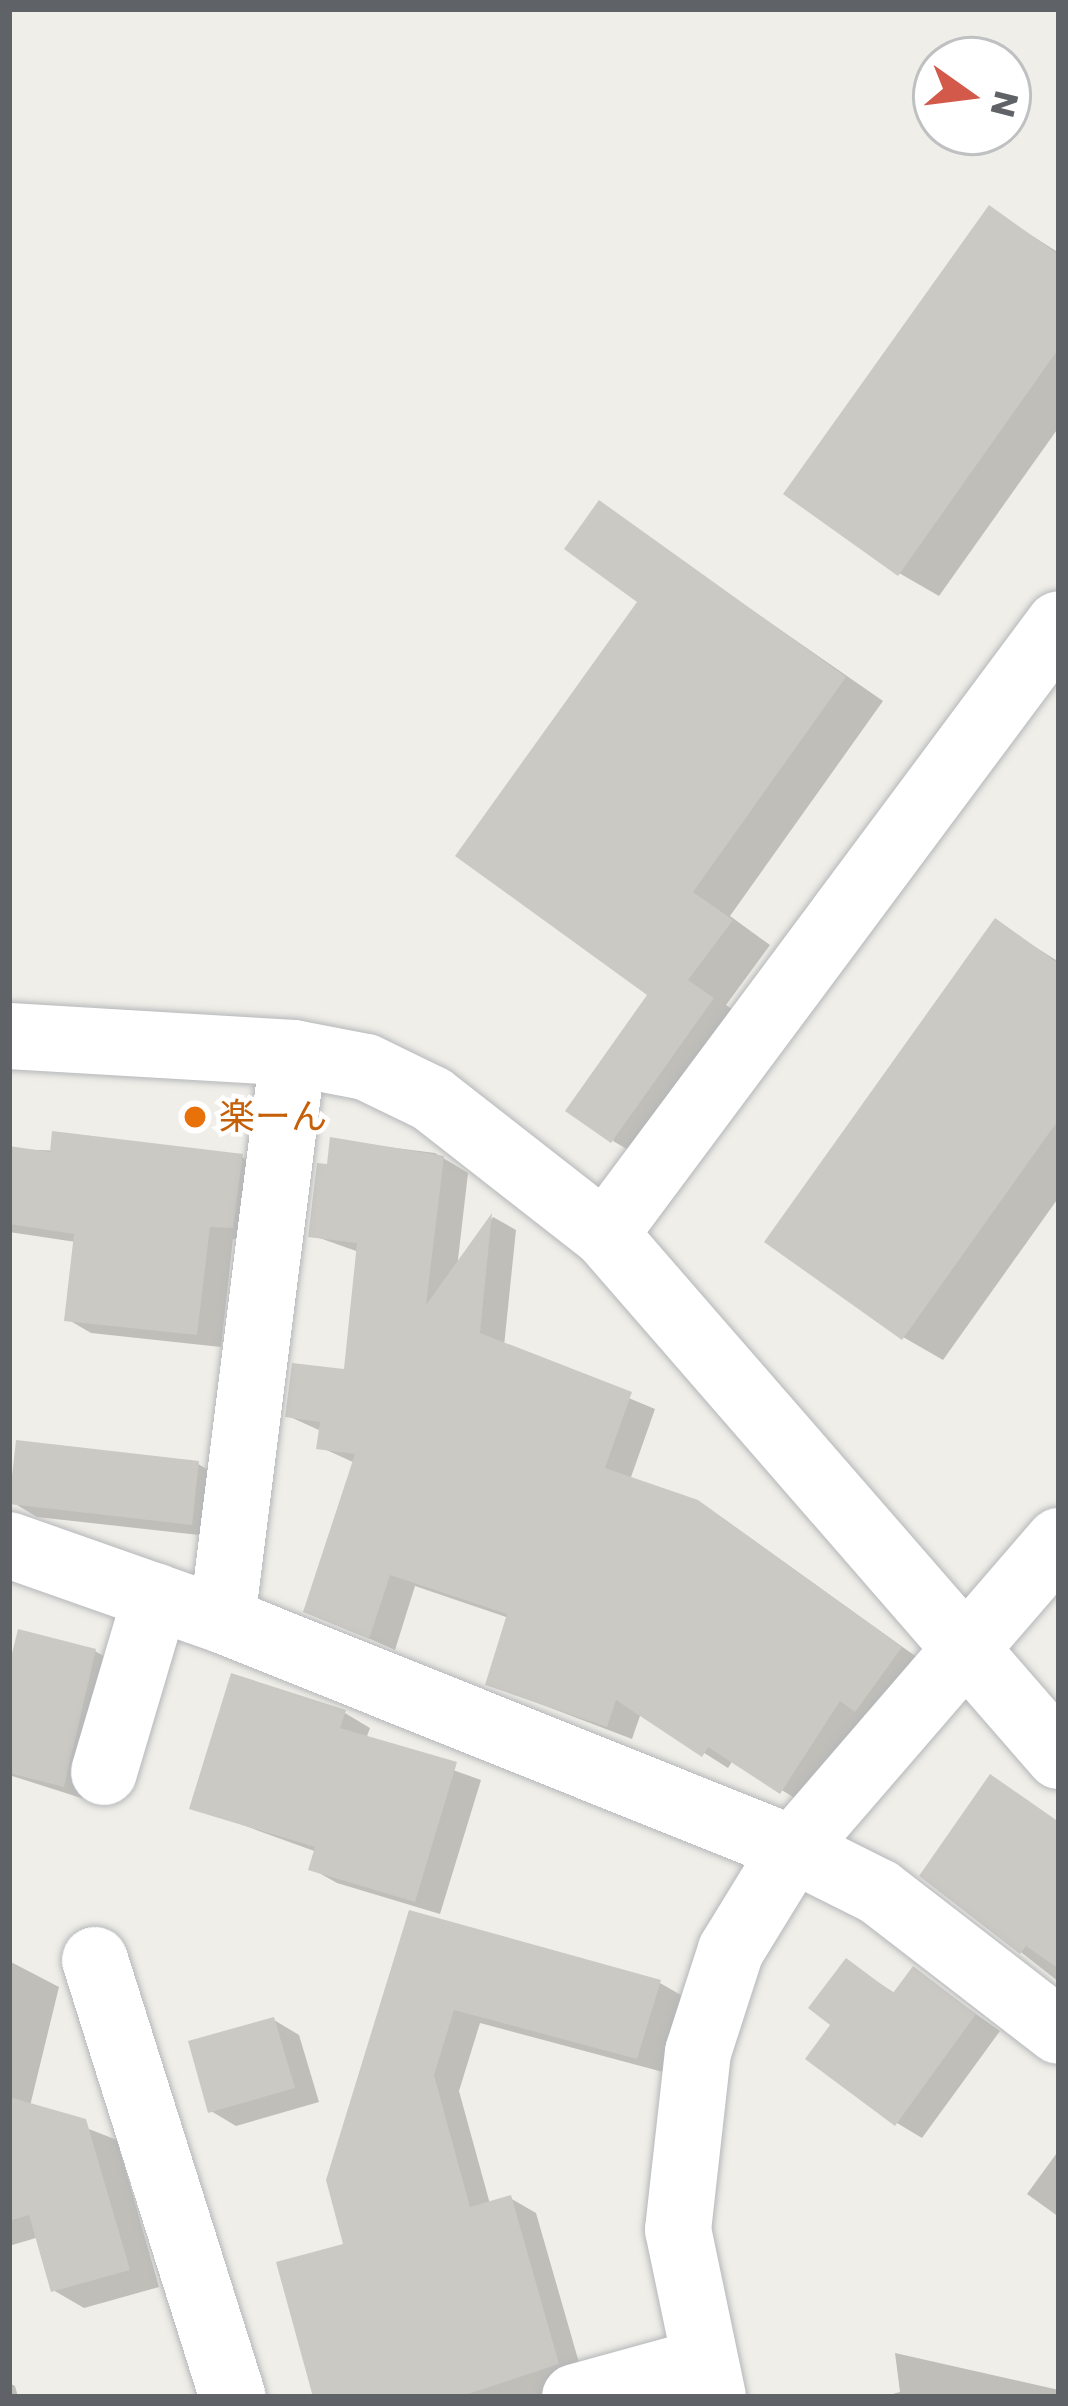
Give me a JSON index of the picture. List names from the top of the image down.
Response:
{
  "places": ["楽ーん"],
  "north": "right"
}
